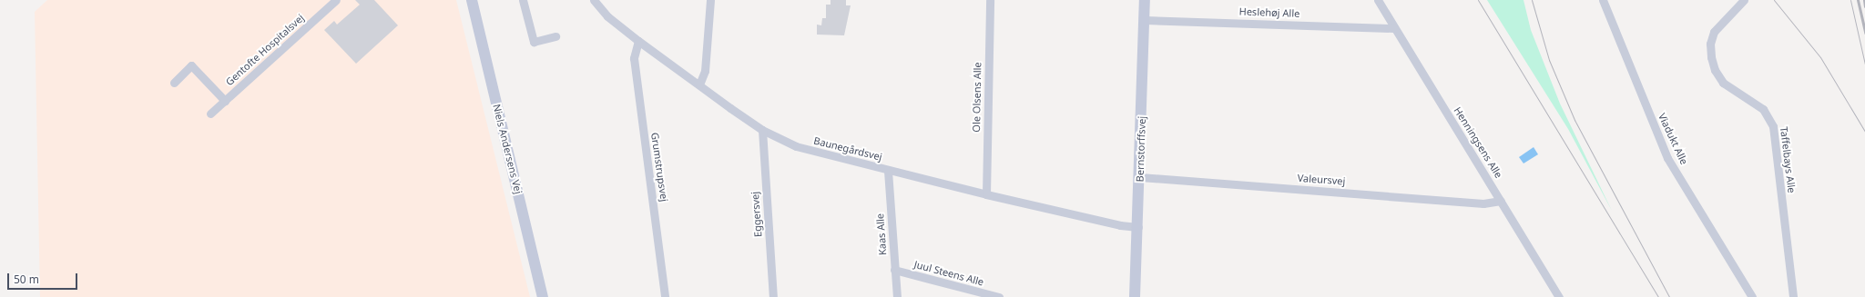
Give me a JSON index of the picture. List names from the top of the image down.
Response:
{
  "streets": {
    "street": [
      "Heslehøj Alle",
      "Gentofte Hospitalsvej",
      "Ole Olsens Alle",
      "Viadukt Alle",
      "Henningsens Alle",
      "Niels Andersens Vej",
      "Baunegårdsvej",
      "Bernstorffsvej",
      "Taffelbays Alle",
      "Grumstrupsvej",
      "Valeursvej",
      "Eggersvej",
      "Kaas Alle",
      "Juul Steens Alle"
    ]
  },
  "crossings": [
    ["Heslehøj Alle", "Henningsens Alle"],
    ["Heslehøj Alle", "Bernstorffsvej"],
    ["Ole Olsens Alle", "Baunegårdsvej"],
    ["Henningsens Alle", "Valeursvej"],
    ["Baunegårdsvej", "Bernstorffsvej"],
    ["Baunegårdsvej", "Grumstrupsvej"],
    ["Baunegårdsvej", "Eggersvej"],
    ["Baunegårdsvej", "Kaas Alle"],
    ["Bernstorffsvej", "Valeursvej"],
    ["Kaas Alle", "Juul Steens Alle"]
  ],
  "scale_bar": "50 m"
}
